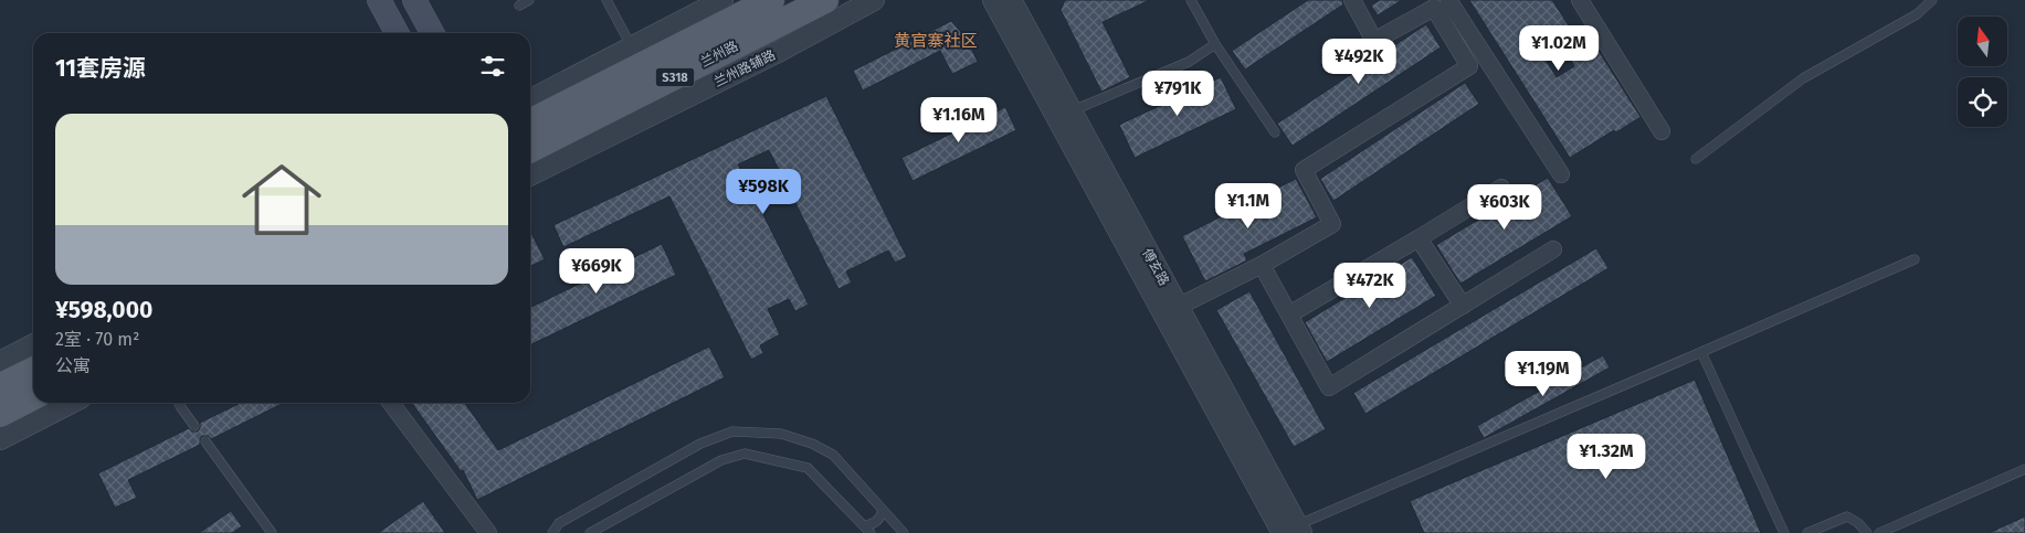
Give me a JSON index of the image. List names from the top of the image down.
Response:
{
  "streets": {
    "main road": ["兰州路", "S318"],
    "street": ["兰州路辅路", "傅玄路"]
  },
  "districts": ["黄官寨社区"],
  "north": "top",
  "page": {
    "price": [
      "¥1.02M",
      "¥492K",
      "¥791K",
      "¥1.16M",
      "¥598K",
      "¥1.1M",
      "¥603K",
      "¥669K",
      "¥472K",
      "¥1.19M",
      "¥1.32M"
    ],
    "heading": "11套房源",
    "list": [
      {
        "name": "¥598,000",
        "note": "2室 · 70 m² · 公寓"
      }
    ]
  }
}
